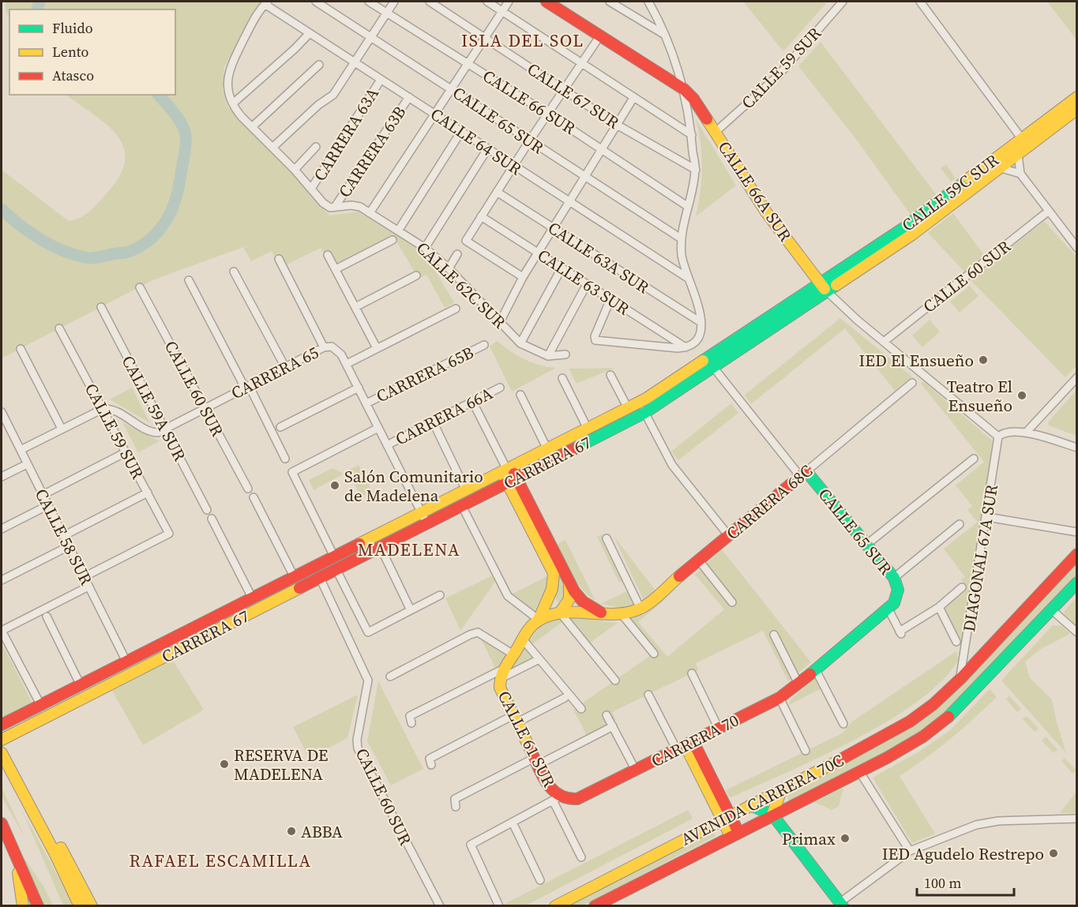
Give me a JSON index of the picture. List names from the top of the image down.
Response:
{
  "streets": {
    "main road": [
      "CALLE 65 SUR",
      "CALLE 66A SUR",
      "CALLE 59C SUR",
      "CARRERA 67",
      "CARRERA 68C",
      "CALLE 61 SUR",
      "CARRERA 70",
      "AVENIDA CARRERA 70C"
    ],
    "street": [
      "CALLE 59 SUR",
      "CALLE 67 SUR",
      "CALLE 66 SUR",
      "CARRERA 63A",
      "CALLE 64 SUR",
      "CARRERA 63B",
      "CALLE 63A SUR",
      "CALLE 60 SUR",
      "CALLE 63 SUR",
      "CALLE 62C SUR",
      "CARRERA 65",
      "CARRERA 65B",
      "CALLE 59A SUR",
      "CARRERA 66A",
      "CALLE 58 SUR",
      "DIAGONAL 67A SUR"
    ]
  },
  "crossings": [
    ["CALLE 59 SUR", "CALLE 66A SUR"],
    ["CALLE 59 SUR", "CALLE 58 SUR"],
    ["CALLE 65 SUR", "CARRERA 67"],
    ["CALLE 65 SUR", "CARRERA 68C"],
    ["CALLE 65 SUR", "CARRERA 70"],
    ["CARRERA 63A", "CALLE 64 SUR"],
    ["CARRERA 63A", "CALLE 62C SUR"],
    ["CALLE 64 SUR", "CARRERA 63B"],
    ["CARRERA 63B", "CALLE 62C SUR"],
    ["CALLE 66A SUR", "CALLE 59C SUR"],
    ["CALLE 66A SUR", "CARRERA 67"],
    ["CALLE 59C SUR", "CARRERA 67"],
    ["CALLE 60 SUR", "CARRERA 65"],
    ["CALLE 60 SUR", "CARRERA 67"],
    ["CARRERA 65", "CALLE 59A SUR"],
    ["CARRERA 67", "CALLE 58 SUR"],
    ["DIAGONAL 67A SUR", "AVENIDA CARRERA 70C"],
    ["CALLE 61 SUR", "CARRERA 70"]
  ],
  "districts": ["ISLA DEL SOL", "MADELENA", "RAFAEL ESCAMILLA"],
  "places": [
    "IED El Ensueño",
    "Teatro El Ensueño",
    "Salón Comunitario de Madelena",
    "RESERVA DE MADELENA",
    "ABBA",
    "Primax",
    "IED Agudelo Restrepo"
  ],
  "legend": ["Fluido", "Lento", "Atasco"],
  "scale_bar": "100 m"
}
